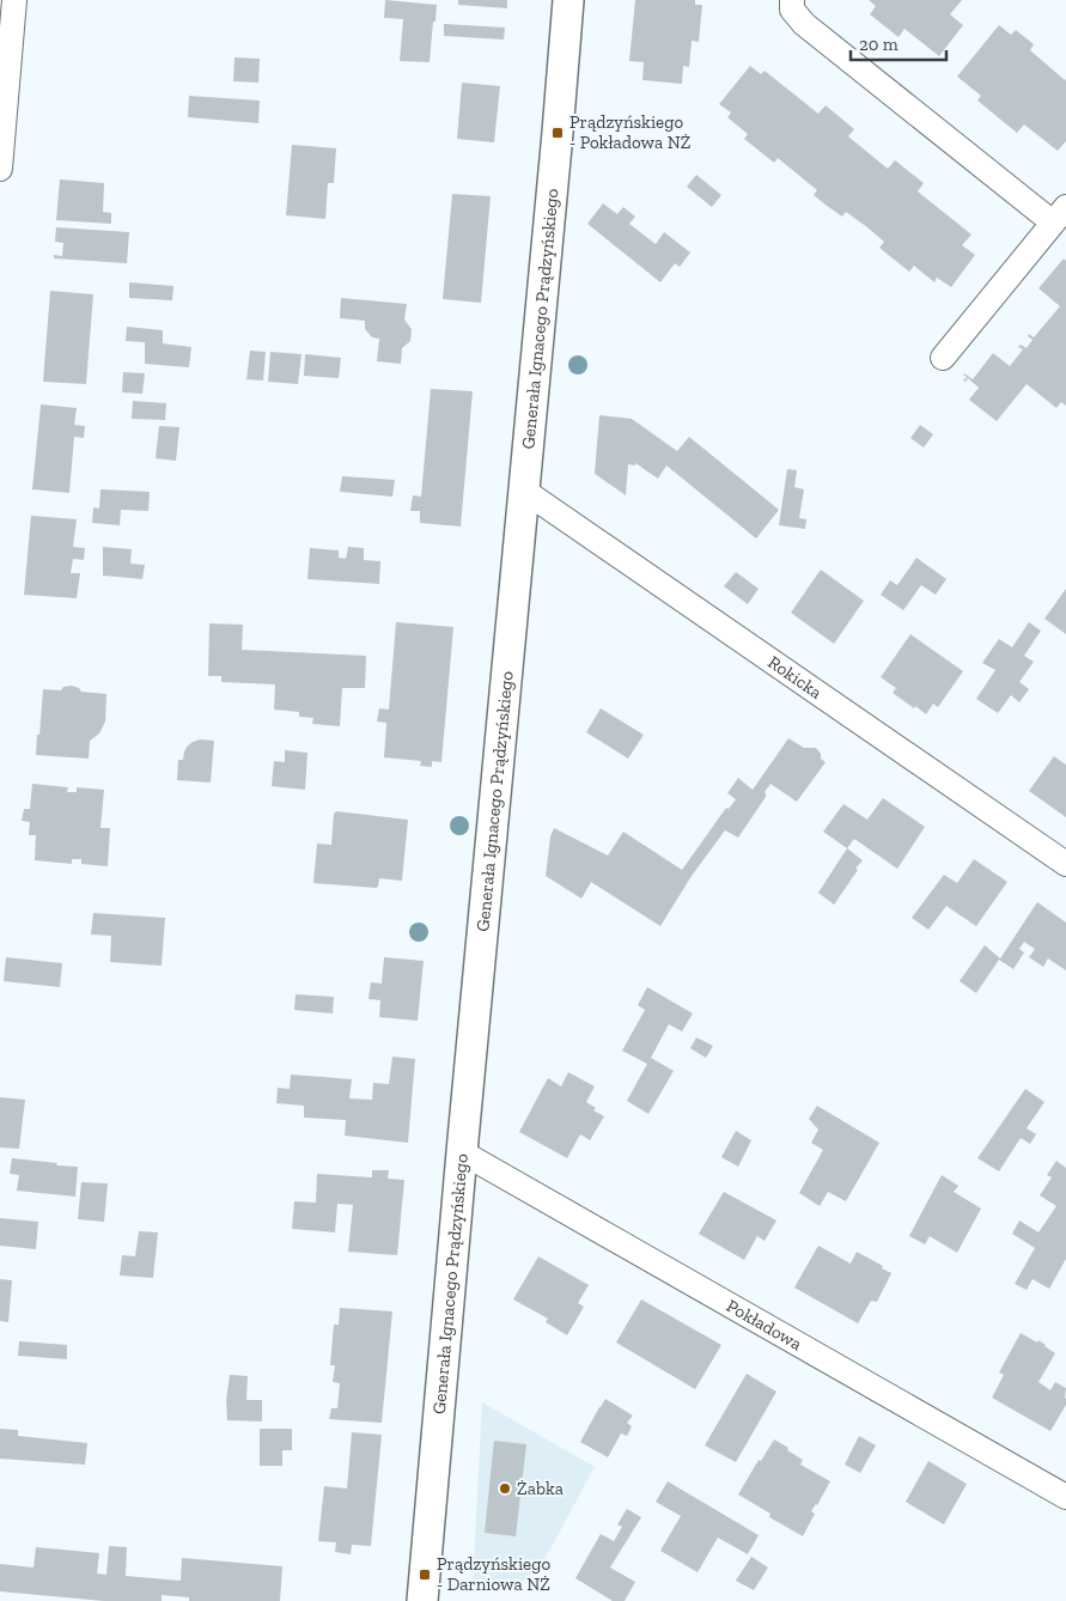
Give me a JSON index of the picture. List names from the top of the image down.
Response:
{
  "streets": {
    "street": ["Generała Ignacego Prądzyńskiego", "Rokicka", "Pokładowa"]
  },
  "crossings": [
    ["Generała Ignacego Prądzyńskiego", "Rokicka"],
    ["Generała Ignacego Prądzyńskiego", "Pokładowa"]
  ],
  "places": {
    "transit": ["Prądzyńskiego - Pokładowa NŻ", "Prądzyńskiego - Darniowa NŻ"],
    "other": ["Żabka"]
  },
  "scale_bar": "20 m"
}
